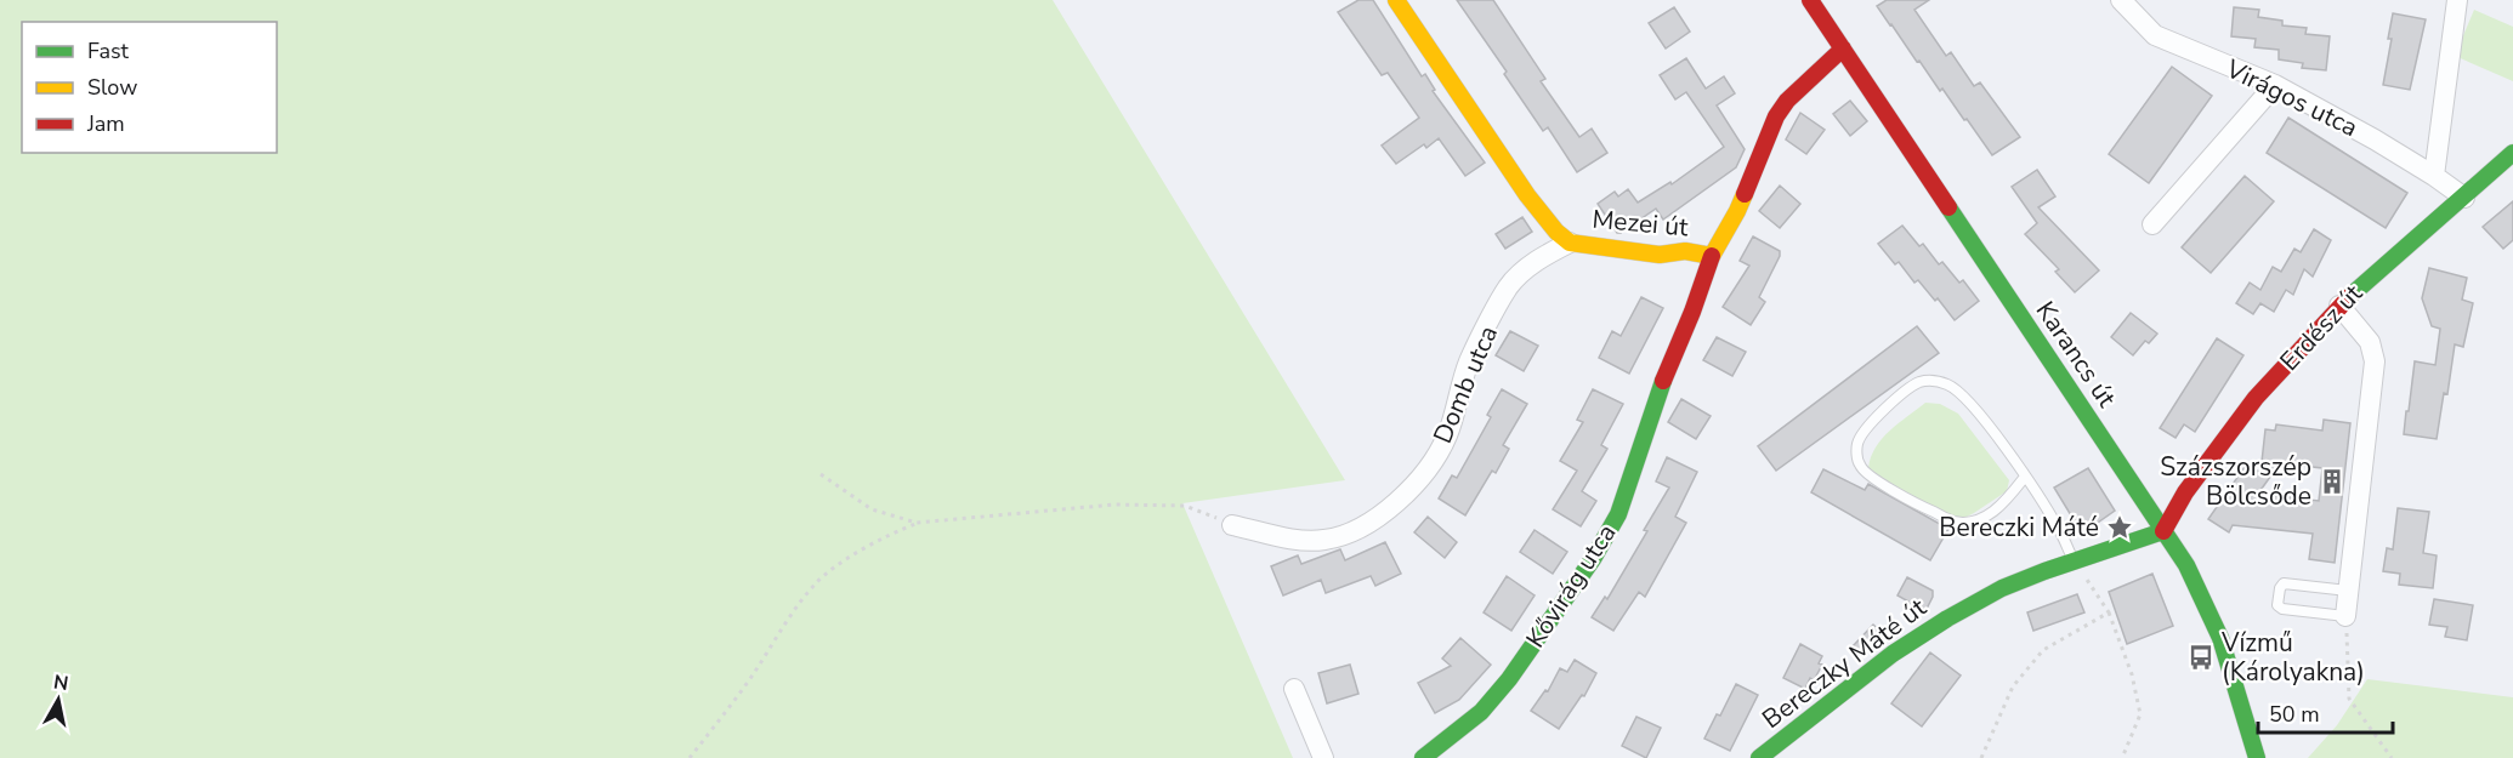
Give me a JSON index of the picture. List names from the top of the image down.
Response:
{
  "streets": {
    "street": [
      "Virágos utca",
      "Mezei út",
      "Erdész út",
      "Karancs út",
      "Domb utca",
      "Kővirág utca",
      "Bereczky Máté út"
    ]
  },
  "crossings": [
    ["Virágos utca", "Erdész út"],
    ["Mezei út", "Karancs út"],
    ["Mezei út", "Domb utca"],
    ["Mezei út", "Kővirág utca"],
    ["Erdész út", "Karancs út"],
    ["Erdész út", "Bereczky Máté út"],
    ["Karancs út", "Bereczky Máté út"]
  ],
  "places": {
    "building": ["Százszorszép Bölcsőde"],
    "place": ["Bereczki Máté"],
    "bus stop": ["Vízmű (Károlyakna)"]
  },
  "legend": ["Fast", "Slow", "Jam"],
  "scale_bar": "50 m",
  "north": "top"
}
